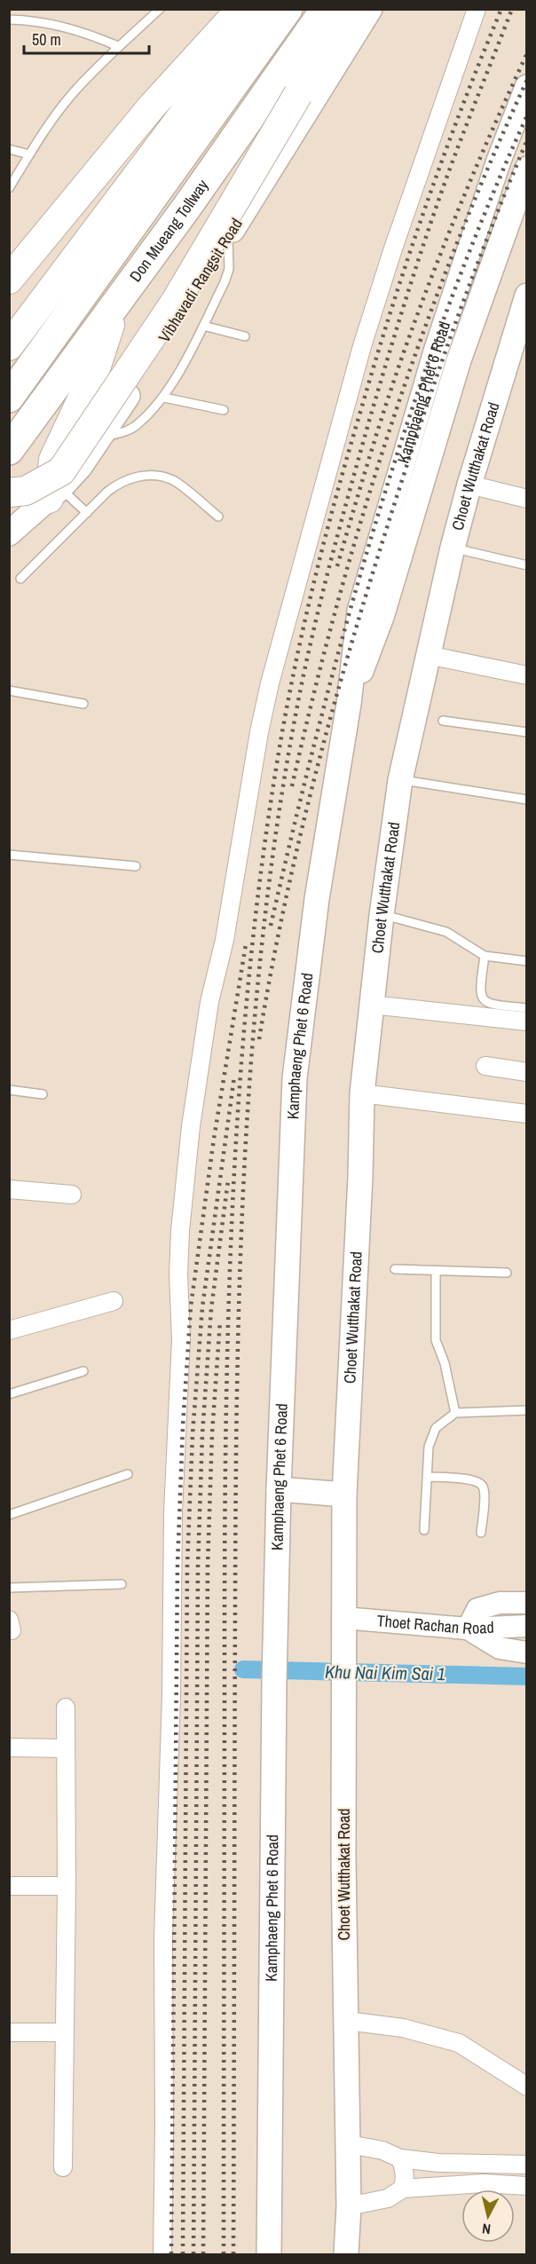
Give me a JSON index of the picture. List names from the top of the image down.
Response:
{
  "streets": {
    "highway": ["Don Mueang Tollway"],
    "main road": ["Vibhavadi Rangsit Road", "Kamphaeng Phet 6 Road", "Choet Wutthakat Road"],
    "street": ["Thoet Rachan Road"]
  },
  "crossings": [
    ["Choet Wutthakat Road", "Thoet Rachan Road"]
  ],
  "water": ["Khu Nai Kim Sai 1"],
  "scale_bar": "50 m",
  "north": "bottom"
}
